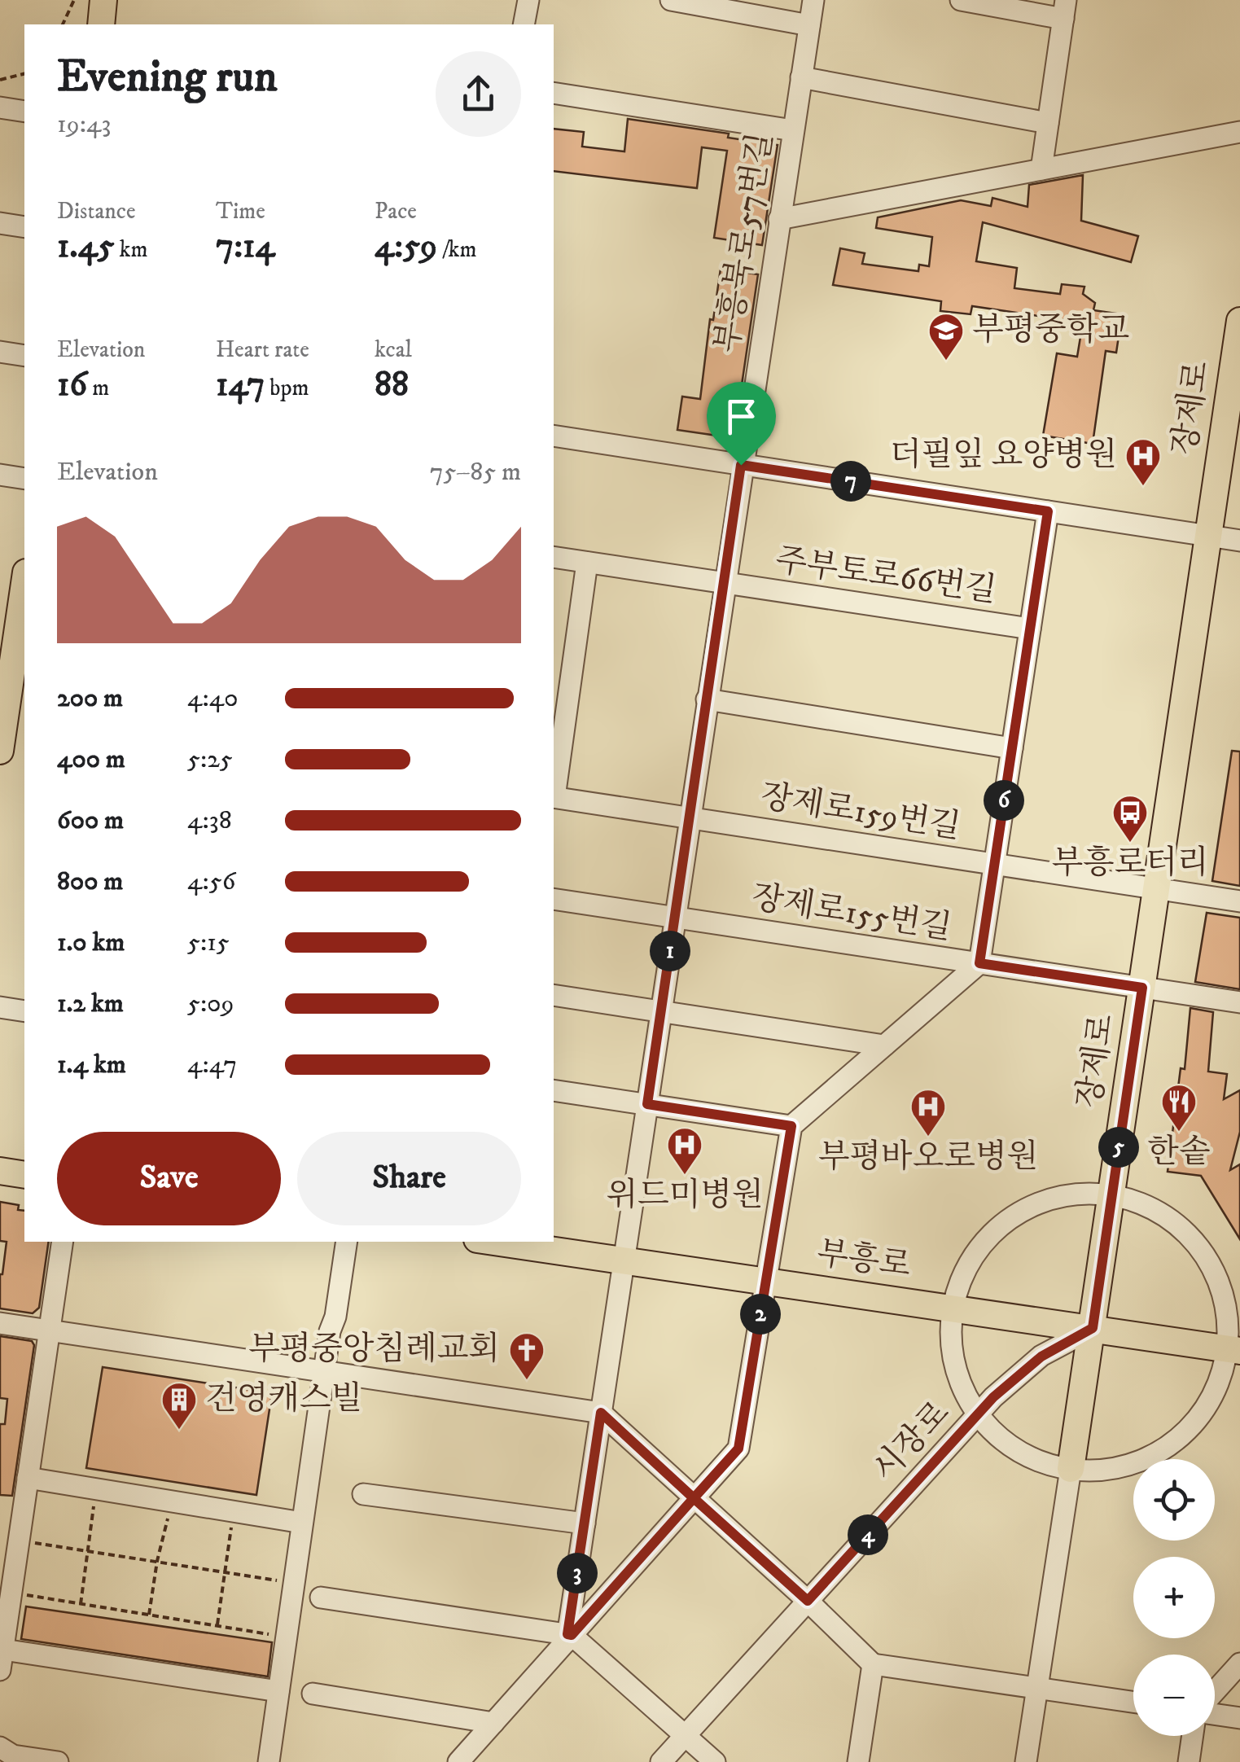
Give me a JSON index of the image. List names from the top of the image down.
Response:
{
  "streets": {
    "main road": ["장제로", "부흥로"],
    "street": [
      "부흥북로57번길",
      "주부토로66번길",
      "장제로159번길",
      "장제로155번길",
      "시장로"
    ]
  },
  "crossings": [
    ["부흥북로57번길", "주부토로66번길"],
    ["부흥북로57번길", "장제로159번길"],
    ["부흥북로57번길", "장제로155번길"],
    ["부흥북로57번길", "부흥로"],
    ["장제로", "장제로159번길"],
    ["장제로", "장제로155번길"],
    ["장제로", "부흥로"],
    ["장제로", "시장로"],
    ["주부토로66번길", "장제로159번길"],
    ["부흥로", "시장로"]
  ],
  "places": {
    "school or university": ["부평중학교"],
    "hospital": ["더필잎 요양병원", "부평바오로병원", "위드미병원"],
    "bus stop": ["부흥로터리"],
    "restaurant": ["한솥"],
    "church": ["부평중앙침례교회"],
    "building": ["건영캐스빌"]
  },
  "page": {
    "heading": ["Evening run", "19:43"],
    "stats": [
      ["Distance", "1.45 km"],
      ["Time", "7:14"],
      ["Pace", "4:59 /km"],
      ["Elevation", "16 m"],
      ["Heart rate", "147 bpm"],
      ["kcal", "88"]
    ],
    "chart": ["Elevation", "75–85 m"],
    "pins": [
      "7",
      "6",
      "1",
      "5",
      "2",
      "4",
      "3"
    ],
    "list": [
      {
        "name": "200 m",
        "note": "4:40"
      },
      {
        "name": "400 m",
        "note": "5:25"
      },
      {
        "name": "600 m",
        "note": "4:38"
      },
      {
        "name": "800 m",
        "note": "4:56"
      },
      {
        "name": "1.0 km",
        "note": "5:15"
      },
      {
        "name": "1.2 km",
        "note": "5:09"
      },
      {
        "name": "1.4 km",
        "note": "4:47"
      }
    ],
    "buttons": ["Save", "Share"],
    "map_buttons": ["+", "−"]
  }
}
